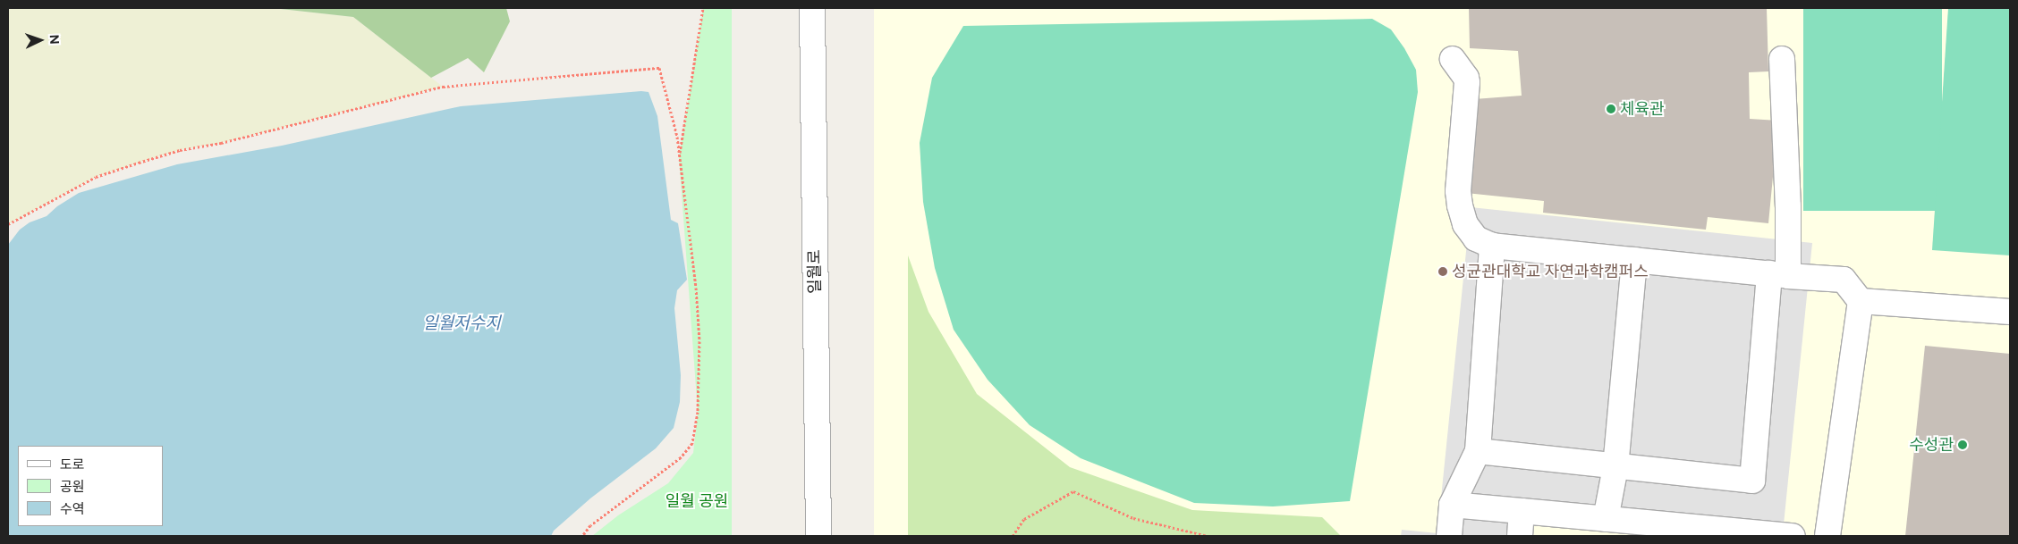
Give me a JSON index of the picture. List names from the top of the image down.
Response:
{
  "streets": {
    "street": ["일월로"]
  },
  "water": ["일월저수지"],
  "parks": ["일월 공원"],
  "places": ["체육관", "성균관대학교 자연과학캠퍼스", "수성관"],
  "legend": ["도로", "공원", "수역"],
  "north": "right"
}
